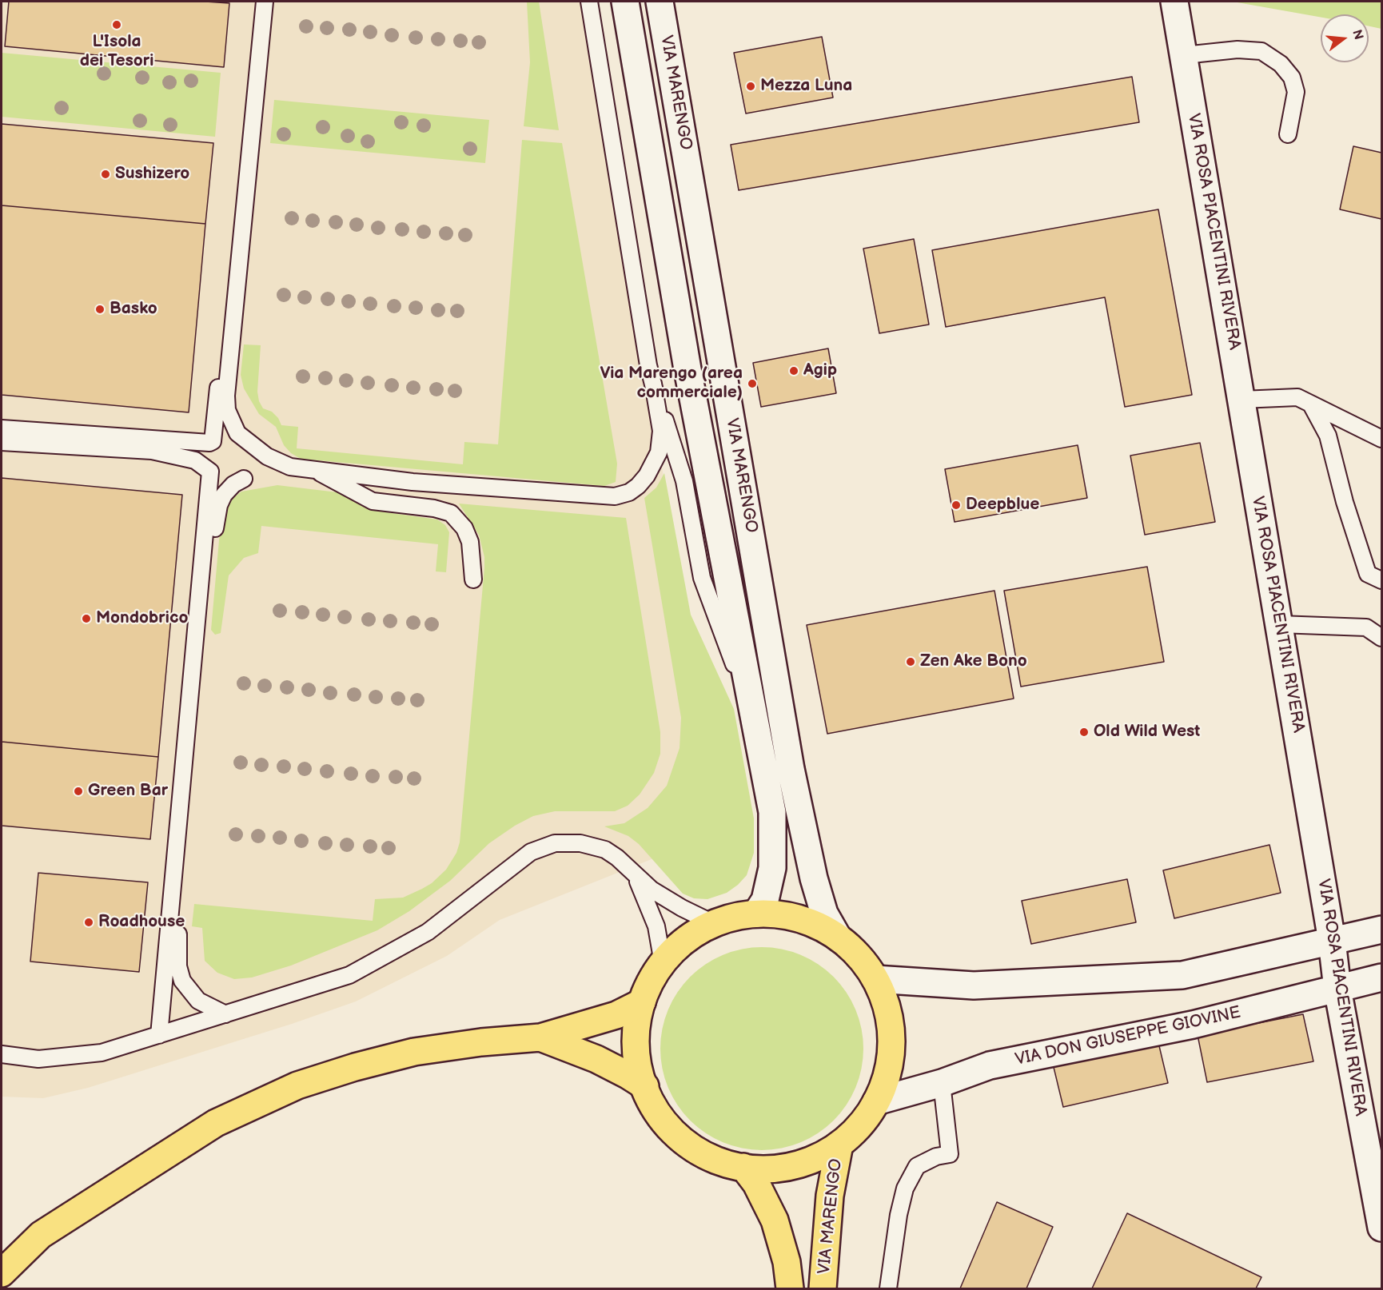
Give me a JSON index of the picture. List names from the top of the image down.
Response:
{
  "streets": {
    "main road": ["VIA MARENGO"],
    "street": ["VIA ROSA PIACENTINI RIVERA", "VIA DON GIUSEPPE GIOVINE"]
  },
  "crossings": [
    ["VIA ROSA PIACENTINI RIVERA", "VIA DON GIUSEPPE GIOVINE"]
  ],
  "places": [
    "L'Isola dei Tesori",
    "Mezza Luna",
    "Sushizero",
    "Basko",
    "Agip",
    "Via Marengo (area commerciale)",
    "Deepblue",
    "Mondobrico",
    "Zen Ake Bono",
    "Old Wild West",
    "Green Bar",
    "Roadhouse"
  ],
  "north": "right"
}
